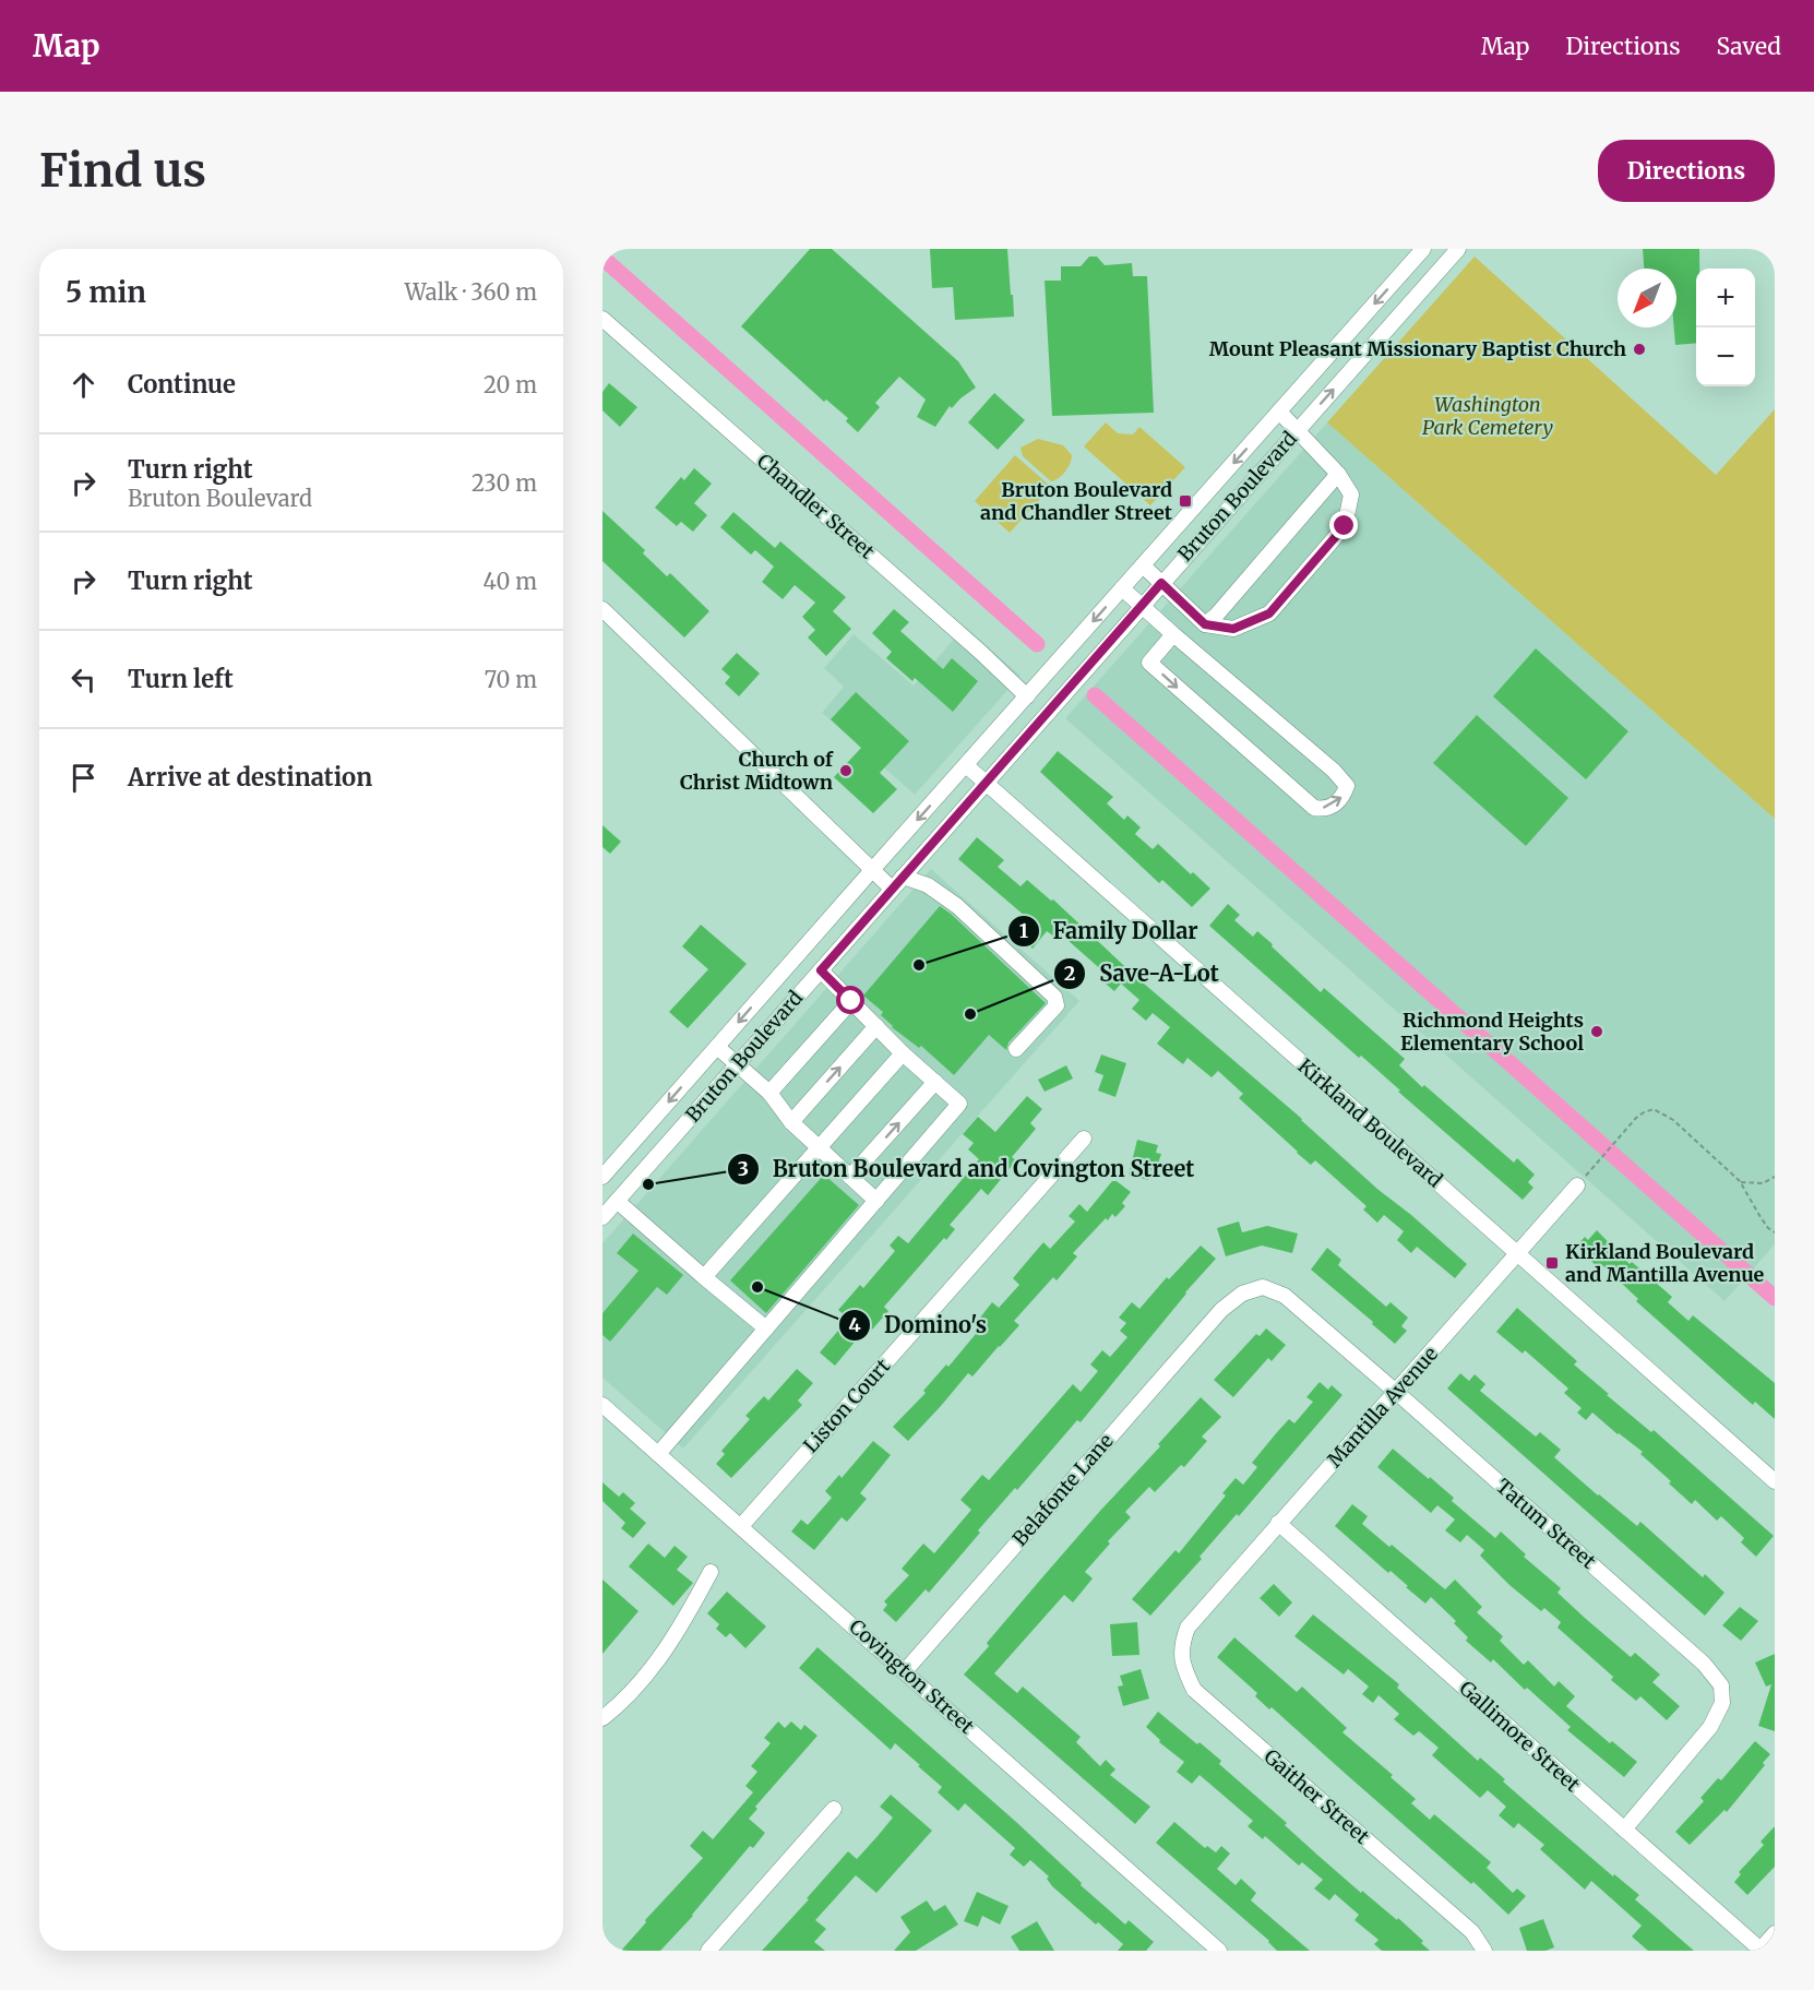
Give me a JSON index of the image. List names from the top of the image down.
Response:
{
  "streets": {
    "street": [
      "Bruton Boulevard",
      "Chandler Street",
      "Kirkland Boulevard",
      "Liston Court",
      "Mantilla Avenue",
      "Belafonte Lane",
      "Tatum Street",
      "Covington Street",
      "Gallimore Street",
      "Gaither Street"
    ]
  },
  "crossings": [
    ["Bruton Boulevard", "Chandler Street"],
    ["Bruton Boulevard", "Kirkland Boulevard"],
    ["Kirkland Boulevard", "Mantilla Avenue"],
    ["Liston Court", "Covington Street"],
    ["Mantilla Avenue", "Tatum Street"],
    ["Mantilla Avenue", "Gallimore Street"],
    ["Mantilla Avenue", "Gaither Street"],
    ["Belafonte Lane", "Tatum Street"],
    ["Belafonte Lane", "Covington Street"],
    ["Tatum Street", "Gallimore Street"]
  ],
  "parks": ["Washington Park Cemetery"],
  "places": {
    "other": [
      "Mount Pleasant Missionary Baptist Church",
      "Church of Christ Midtown",
      "Family Dollar",
      "Save-A-Lot",
      "Richmond Heights Elementary School",
      "Bruton Boulevard and Covington Street",
      "Domino's"
    ],
    "transit": ["Bruton Boulevard and Chandler Street", "Kirkland Boulevard and Mantilla Avenue"]
  },
  "north": "bottom left",
  "page": {
    "header": "Map",
    "nav": ["Map", "Directions", "Saved"],
    "buttons": "Directions",
    "title": "Find us",
    "heading": ["5 min", "Walk · 360 m"],
    "map_buttons": ["+", "−"],
    "list": [
      ["Continue", "20 m"],
      ["Turn right", "Bruton Boulevard", "230 m"],
      ["Turn right", "40 m"],
      ["Turn left", "70 m"],
      "Arrive at destination"
    ]
  }
}
